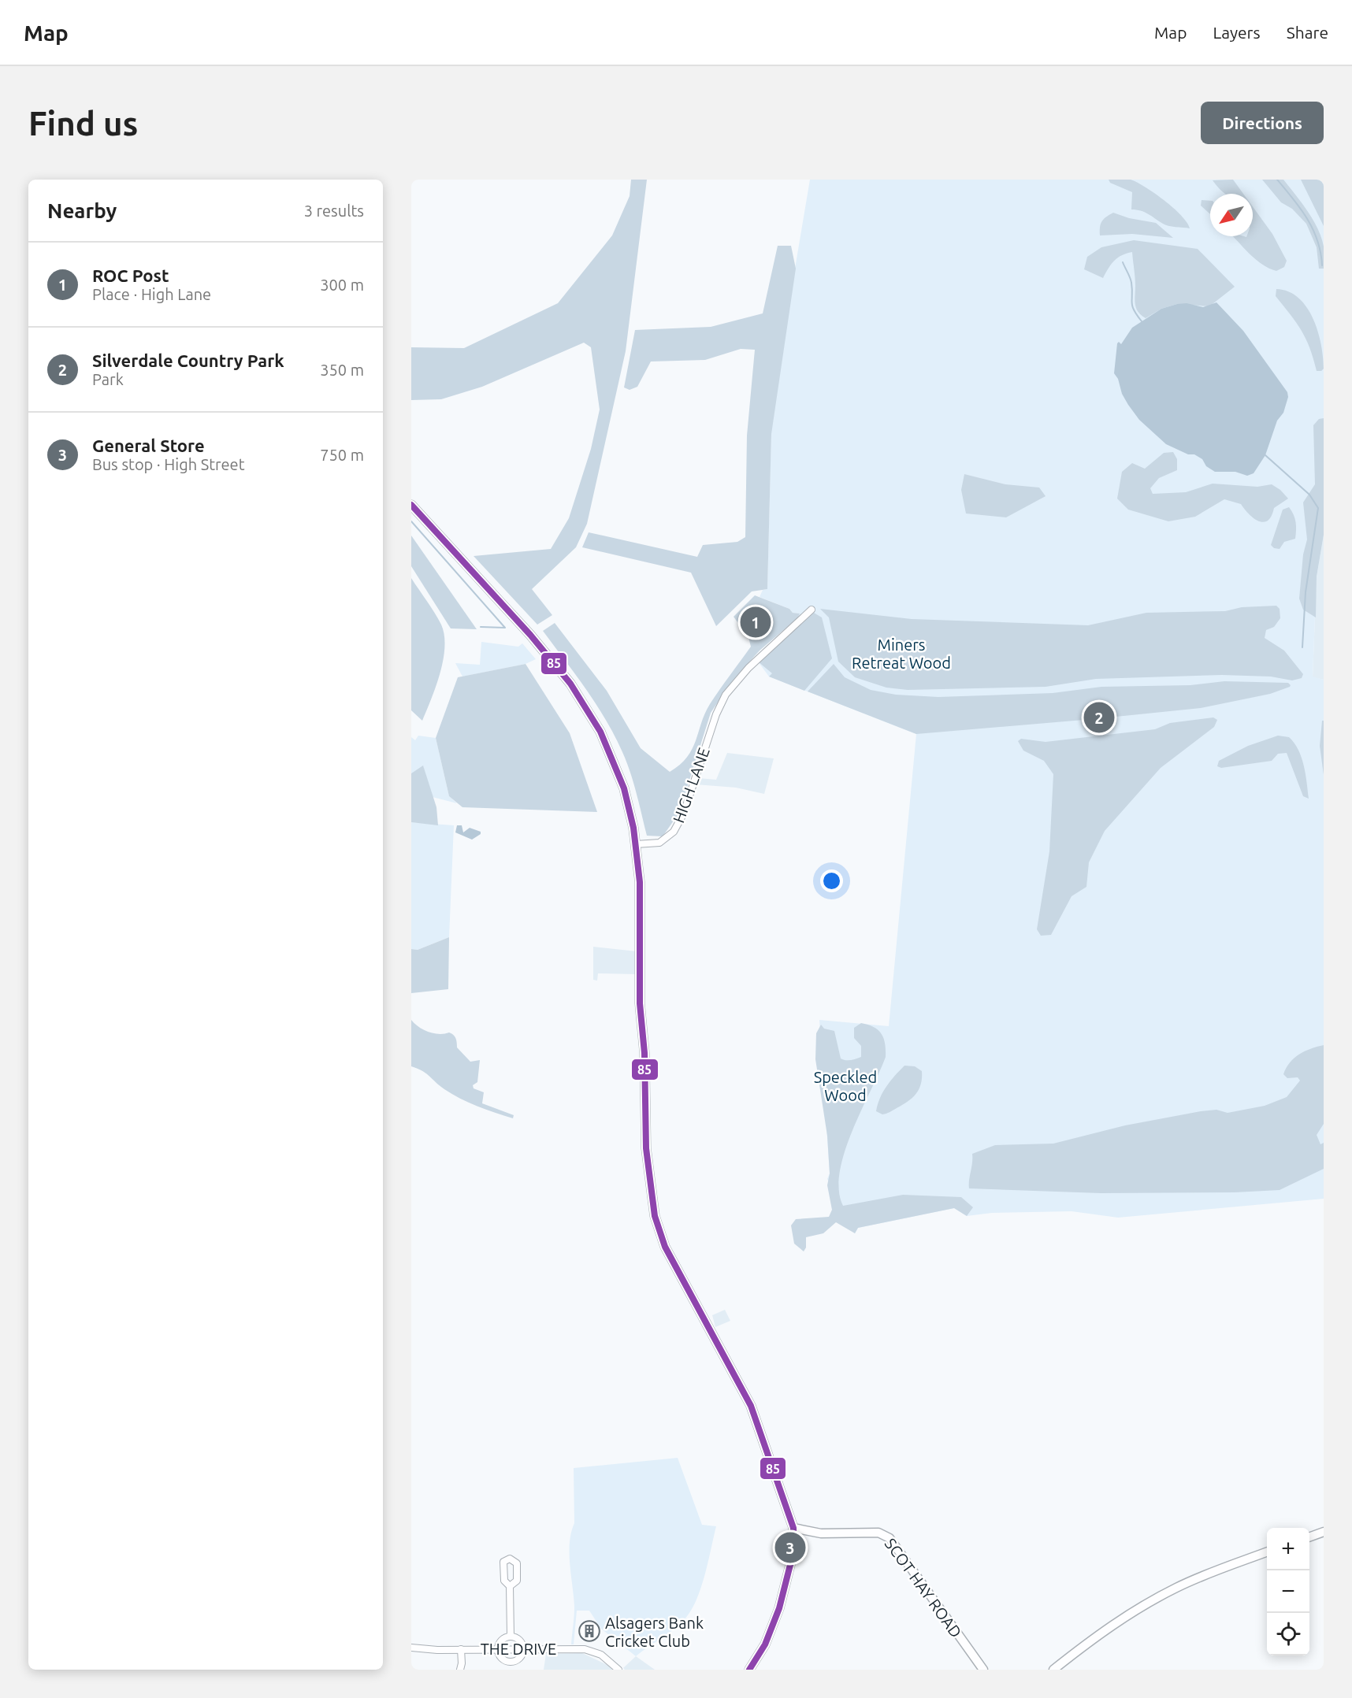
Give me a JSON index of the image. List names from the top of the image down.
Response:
{
  "streets": {
    "main road": ["SCOT HAY ROAD"],
    "street": ["HIGH LANE", "THE DRIVE"]
  },
  "parks": ["Miners Retreat Wood", "Speckled Wood"],
  "places": {
    "building": ["Alsagers Bank Cricket Club"]
  },
  "lines": ["transit line 85"],
  "north": "bottom left",
  "page": {
    "header": "Map",
    "nav": ["Map", "Layers", "Share"],
    "buttons": "Directions",
    "title": "Find us",
    "heading": ["Nearby", "3 results"],
    "list": [
      {
        "mark": "1",
        "name": "ROC Post",
        "note": "Place · High Lane",
        "value": "300 m"
      },
      {
        "mark": "2",
        "name": "Silverdale Country Park",
        "note": "Park",
        "value": "350 m"
      },
      {
        "mark": "3",
        "name": "General Store",
        "note": "Bus stop · High Street",
        "value": "750 m"
      }
    ],
    "pins": ["1", "2", "3"],
    "map_buttons": ["+", "−"]
  }
}
